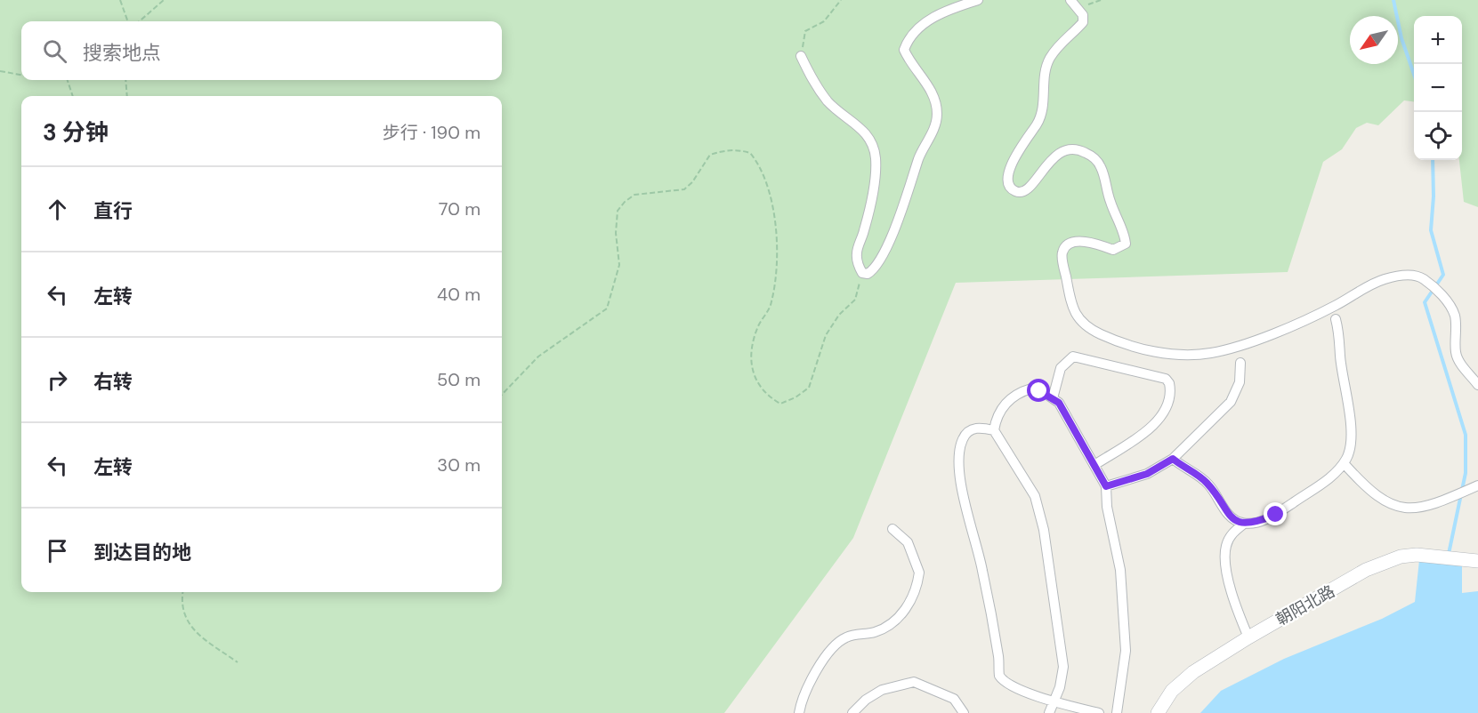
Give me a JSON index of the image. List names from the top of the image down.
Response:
{
  "streets": {
    "main road": ["朝阳北路"]
  },
  "north": "bottom left",
  "page": {
    "map_buttons": ["+", "−"],
    "search": "搜索地点",
    "heading": ["3 分钟", "步行 · 190 m"],
    "list": [
      ["直行", "70 m"],
      ["左转", "40 m"],
      ["右转", "50 m"],
      ["左转", "30 m"],
      "到达目的地"
    ]
  }
}
